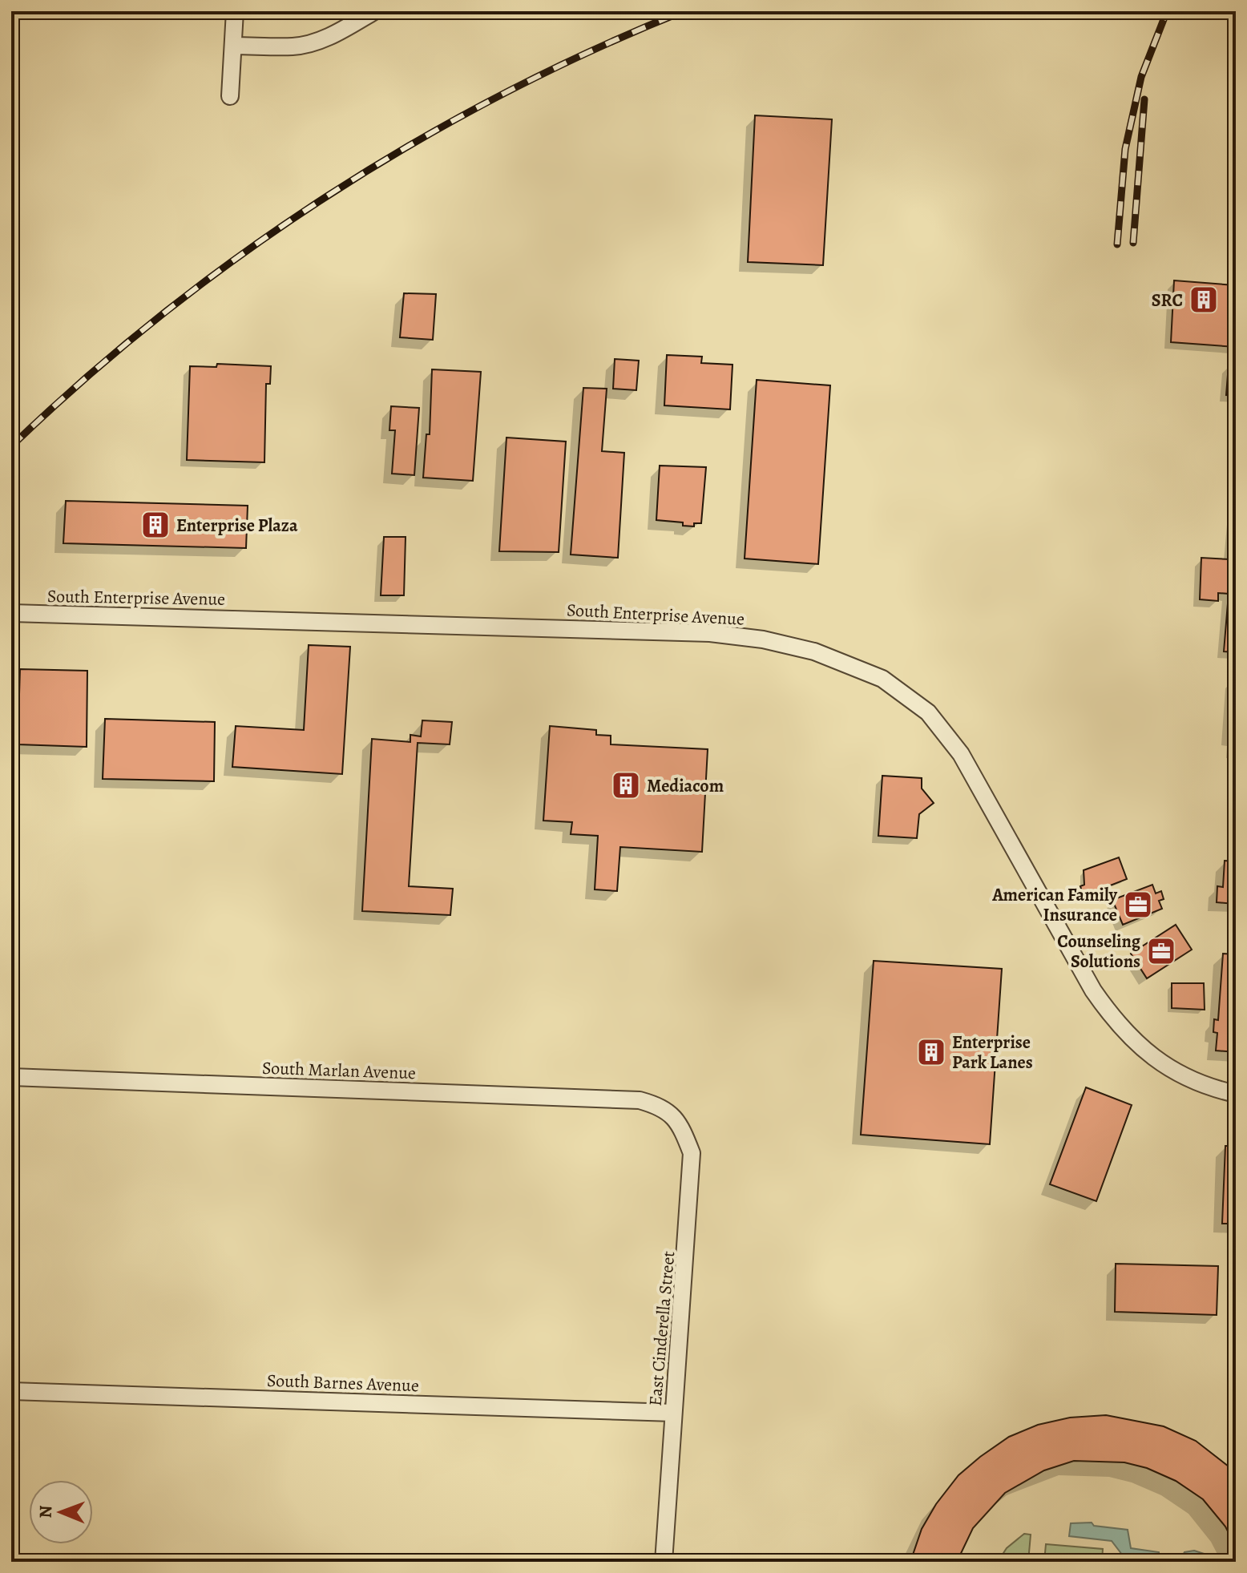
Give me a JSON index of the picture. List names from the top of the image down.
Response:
{
  "streets": {
    "street": [
      "South Enterprise Avenue",
      "South Marlan Avenue",
      "East Cinderella Street",
      "South Barnes Avenue"
    ]
  },
  "crossings": [
    ["South Marlan Avenue", "East Cinderella Street"],
    ["East Cinderella Street", "South Barnes Avenue"]
  ],
  "places": {
    "building": [
      "SRC",
      "Enterprise Plaza",
      "Mediacom",
      "Enterprise Park Lanes"
    ],
    "office": ["American Family Insurance", "Counseling Solutions"]
  },
  "north": "left"
}
